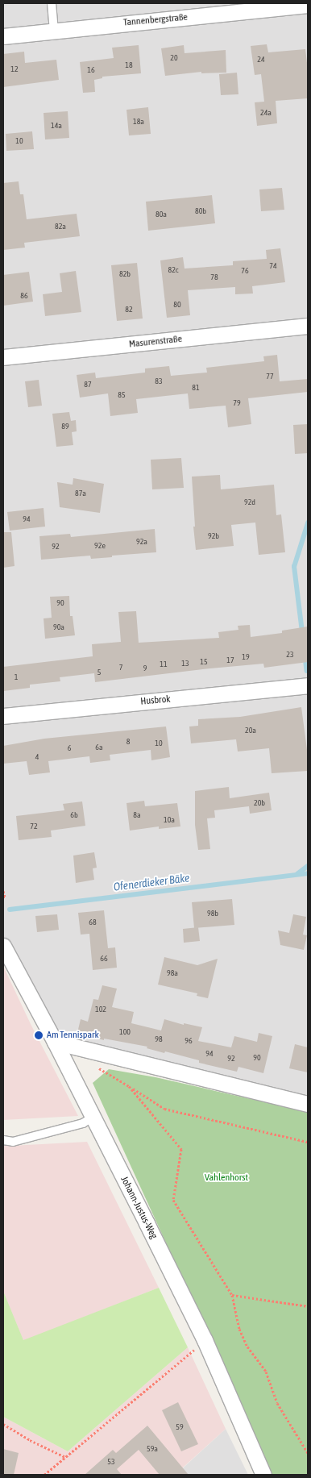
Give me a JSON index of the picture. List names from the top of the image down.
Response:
{
  "streets": {
    "street": [
      "Tannenbergstraße",
      "Masurenstraße",
      "Husbrok",
      "Johann-Justus-Weg"
    ]
  },
  "water": ["Ofenerdieker Bäke"],
  "parks": ["Vahlenhorst"],
  "places": ["Am Tennispark"],
  "house_numbers": [
    "20",
    "24",
    "18",
    "12",
    "16",
    "24a",
    "18a",
    "14a",
    "10",
    "80b",
    "80a",
    "82a",
    "74",
    "82c",
    "76",
    "82b",
    "78",
    "86",
    "80",
    "82",
    "77",
    "83",
    "87",
    "81",
    "85",
    "79",
    "89",
    "87a",
    "92d",
    "94",
    "92b",
    "92a",
    "92e",
    "92",
    "90",
    "90a",
    "23",
    "19",
    "17",
    "15",
    "13",
    "11",
    "7",
    "9",
    "5",
    "1",
    "20a",
    "8",
    "10",
    "6a",
    "6",
    "4",
    "20b",
    "6b",
    "8a",
    "10a",
    "72",
    "98b",
    "68",
    "66",
    "98a",
    "102",
    "100",
    "98",
    "96",
    "94",
    "90",
    "92",
    "59",
    "59a",
    "53"
  ]
}
